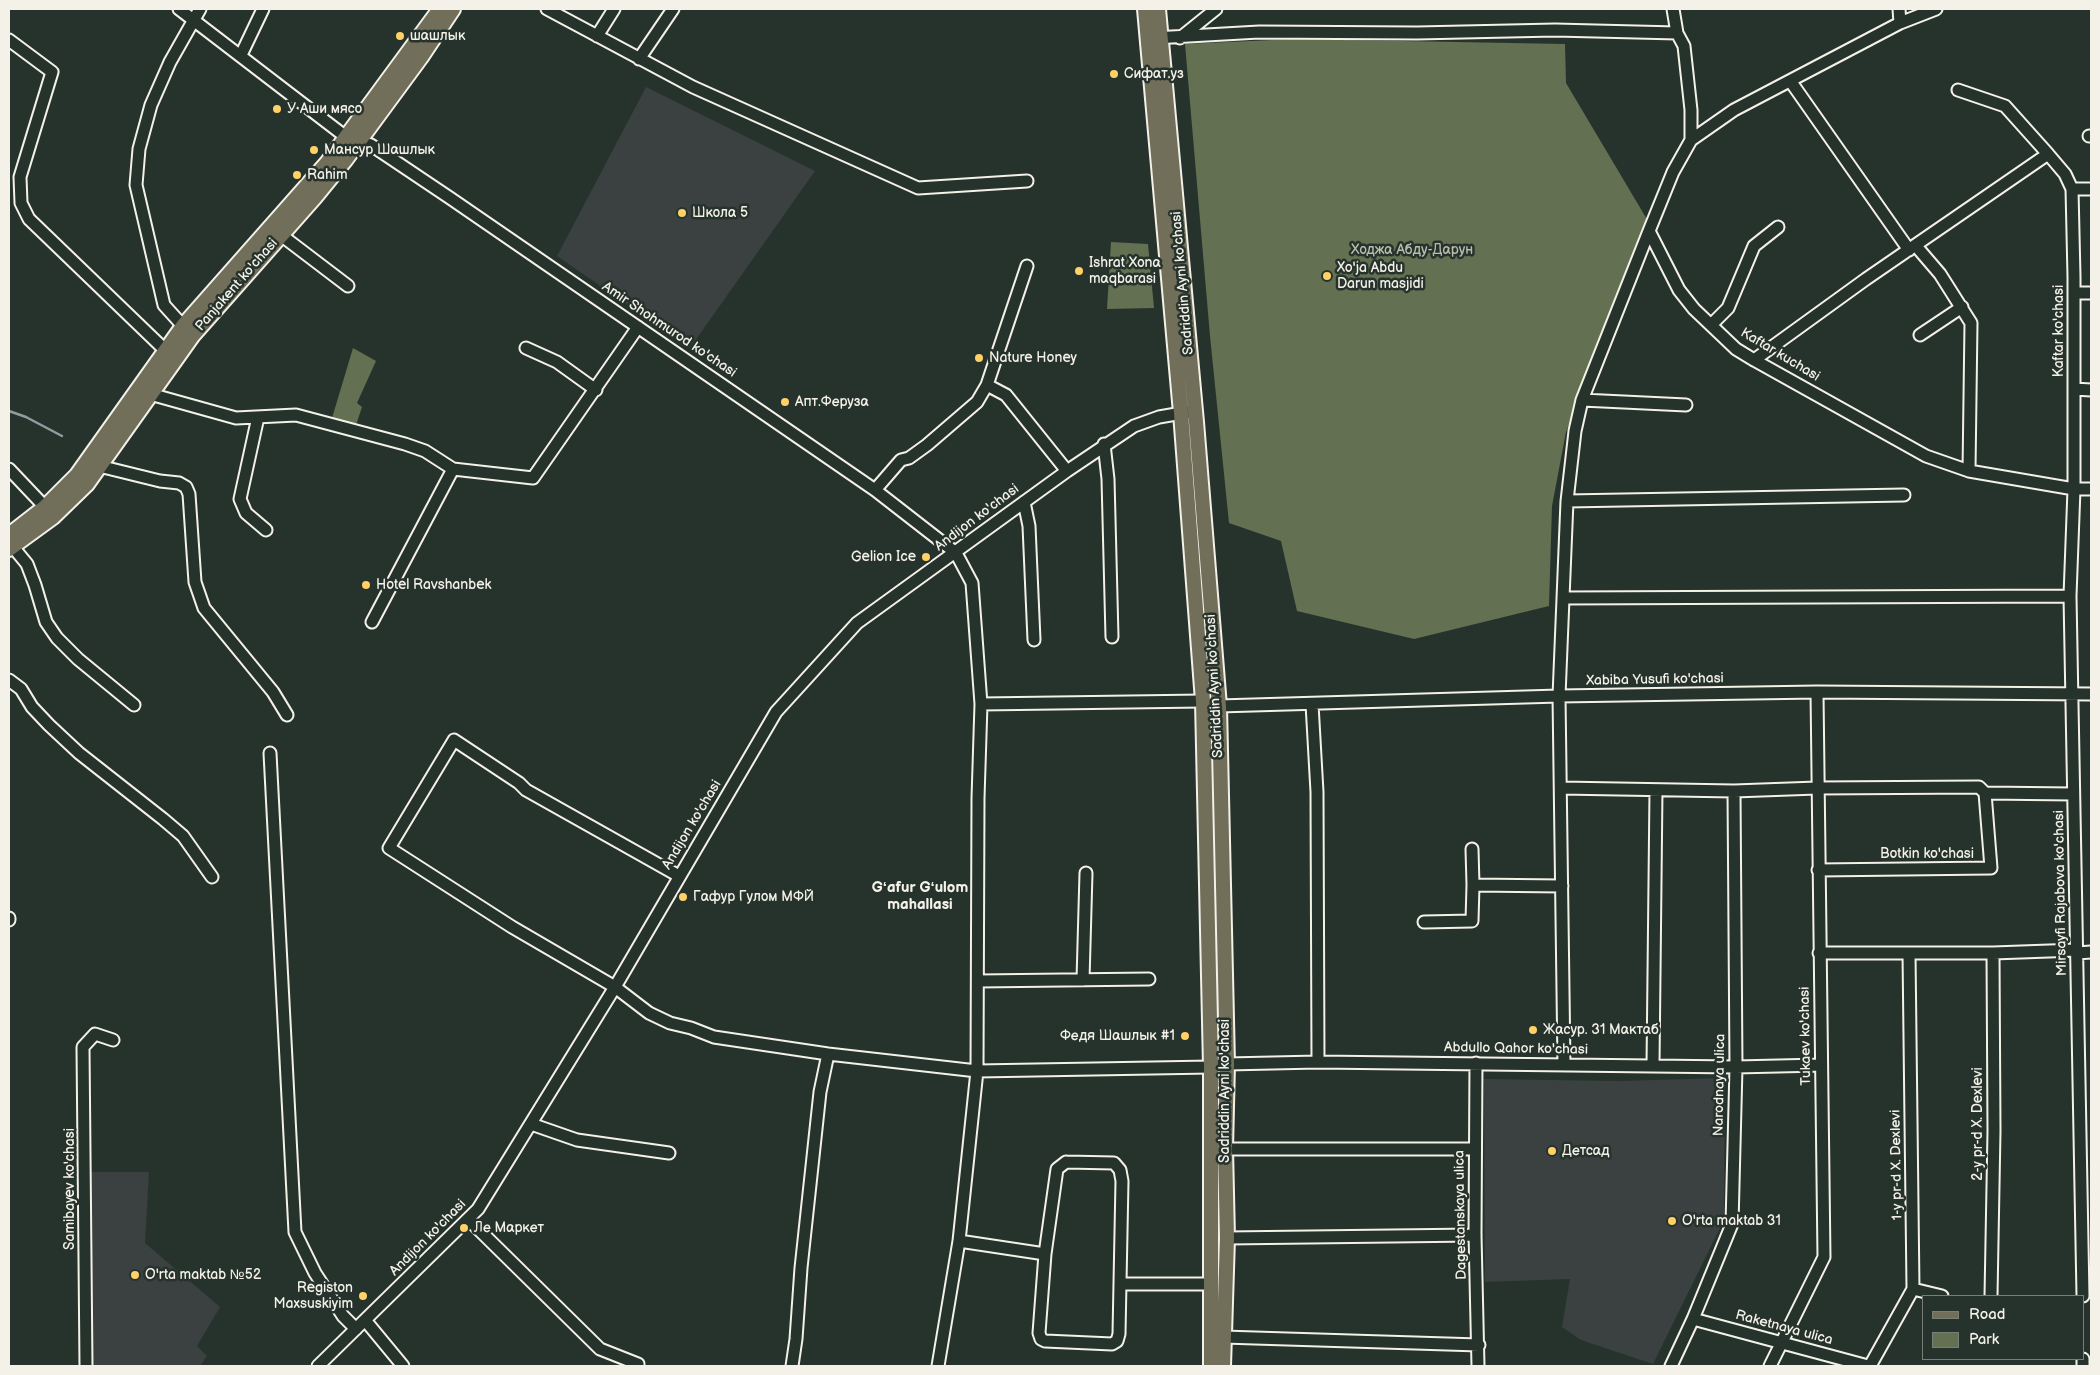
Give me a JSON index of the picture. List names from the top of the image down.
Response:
{
  "streets": {
    "main road": ["Sadriddin Ayni ko'chasi", "Panjakent ko'chasi"],
    "street": [
      "Amir Shohmurod ko'chasi",
      "Kaftar ko'chasi",
      "Kaftar kuchasi",
      "Andijon ko'chasi",
      "Xabiba Yusufi ko'chasi",
      "Botkin ko'chasi",
      "Mirsayfi Rajabova ko'chasi",
      "Tukaev ko'chasi",
      "Abdullo Qahor ko'chasi",
      "Narodnaya ulica",
      "2-y pr-d X. Dexlevi",
      "1-y pr-d X. Dexlevi",
      "Samibayev ko'chasi",
      "Dagestanskaya ulica",
      "Raketnaya ulica"
    ]
  },
  "crossings": [
    ["Sadriddin Ayni ko'chasi", "Andijon ko'chasi"],
    ["Sadriddin Ayni ko'chasi", "Xabiba Yusufi ko'chasi"],
    ["Sadriddin Ayni ko'chasi", "Abdullo Qahor ko'chasi"],
    ["Panjakent ko'chasi", "Amir Shohmurod ko'chasi"],
    ["Amir Shohmurod ko'chasi", "Andijon ko'chasi"],
    ["Kaftar ko'chasi", "Kaftar kuchasi"],
    ["Kaftar ko'chasi", "Mirsayfi Rajabova ko'chasi"],
    ["Kaftar kuchasi", "Mirsayfi Rajabova ko'chasi"],
    ["Andijon ko'chasi", "Abdullo Qahor ko'chasi"],
    ["Xabiba Yusufi ko'chasi", "Mirsayfi Rajabova ko'chasi"],
    ["Xabiba Yusufi ko'chasi", "Tukaev ko'chasi"],
    ["Botkin ko'chasi", "Tukaev ko'chasi"],
    ["Tukaev ko'chasi", "Abdullo Qahor ko'chasi"],
    ["Tukaev ko'chasi", "Raketnaya ulica"],
    ["Abdullo Qahor ko'chasi", "Narodnaya ulica"],
    ["Abdullo Qahor ko'chasi", "Dagestanskaya ulica"],
    ["Narodnaya ulica", "Raketnaya ulica"],
    ["1-y pr-d X. Dexlevi", "Raketnaya ulica"]
  ],
  "districts": ["Gʻafur Gʻulom mahallasi"],
  "parks": ["Ходжа Абду-Дарун"],
  "places": [
    "шашлык",
    "Сифат.уз",
    "У Аши мясо",
    "Мансур Шашлык",
    "Rahim",
    "Школа 5",
    "Ishrat Хоnа mаqbаrasi",
    "Xo'ja Abdu Darun masjidi",
    "Nature Honey",
    "Апт.Феруза",
    "Gelion Ice",
    "Hotel Ravshanbek",
    "Гафур Гулом МФЙ",
    "Жасур. 31 Мактаб",
    "Федя Шашлык #1",
    "Детсад",
    "O'rta maktab 31",
    "Ле Маркет",
    "O'rta maktab №52",
    "Registon Maxsuskiyim"
  ],
  "legend": ["Road", "Park"]
}
